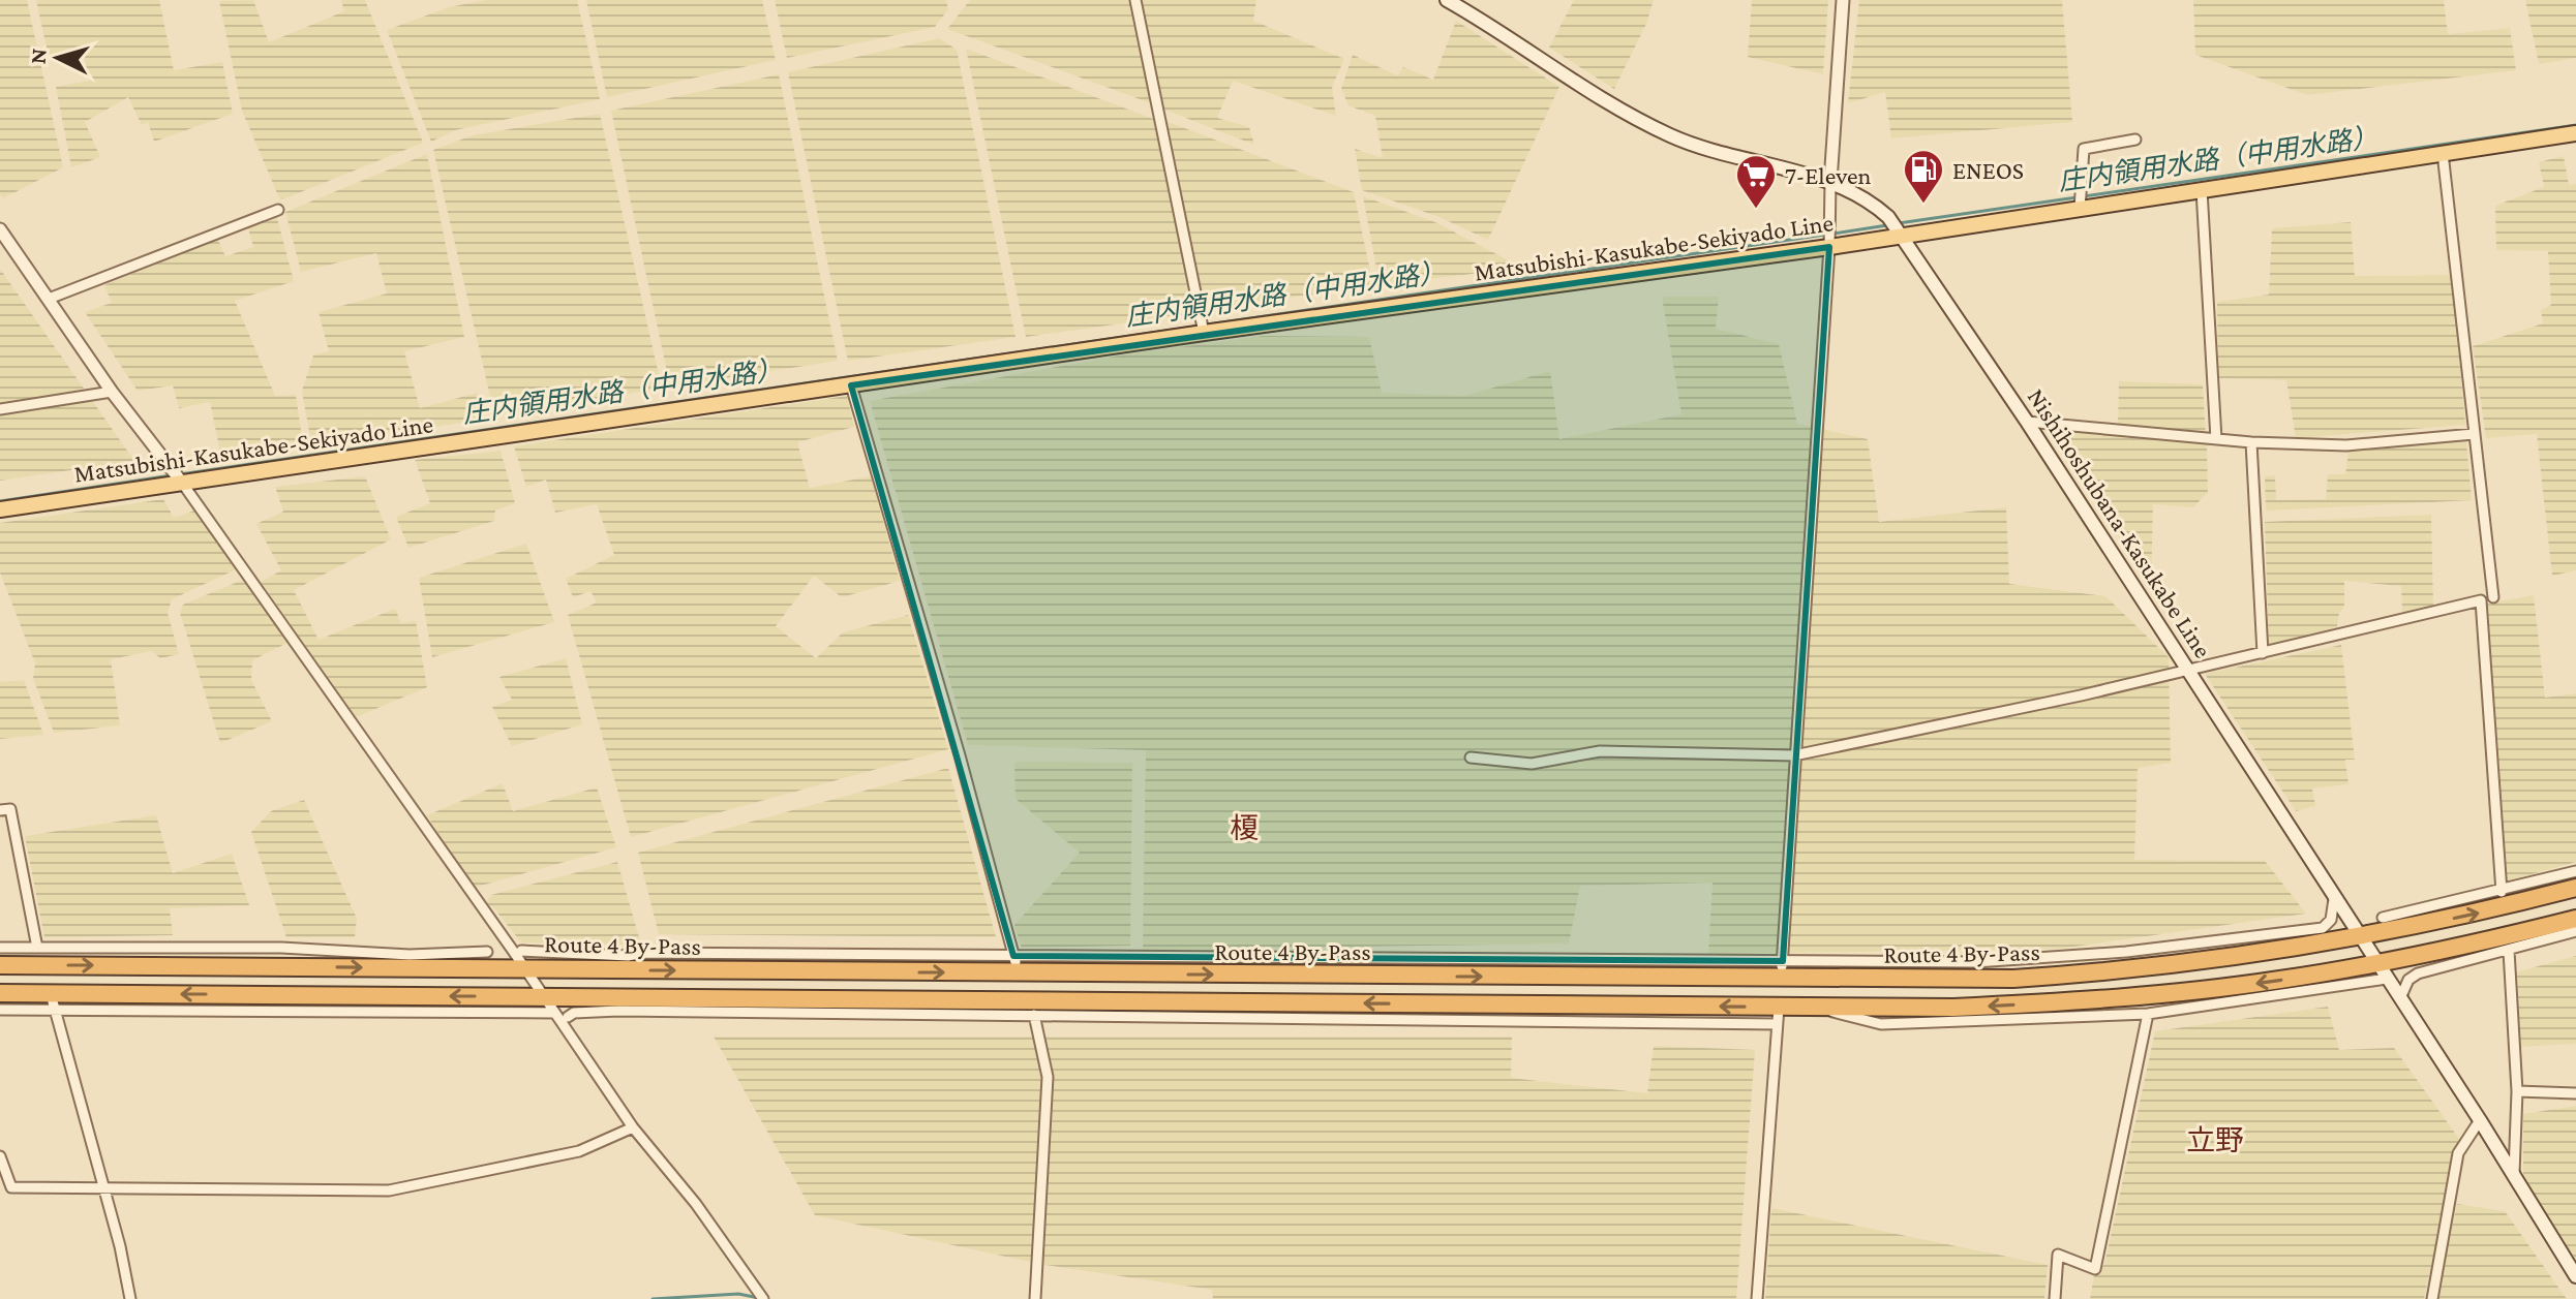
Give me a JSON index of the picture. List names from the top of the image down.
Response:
{
  "streets": {
    "highway": ["Route 4 By-Pass"],
    "main road": ["Matsubishi-Kasukabe-Sekiyado Line", "Nishihoshubana-Kasukabe Line"]
  },
  "crossings": [
    ["Matsubishi-Kasukabe-Sekiyado Line", "Nishihoshubana-Kasukabe Line"],
    ["Nishihoshubana-Kasukabe Line", "Route 4 By-Pass"]
  ],
  "districts": ["榎", "立野"],
  "water": ["庄内領用水路（中用水路）"],
  "places": {
    "fuel station": ["ENEOS"],
    "supermarket": ["7-Eleven"]
  },
  "north": "left"
}
